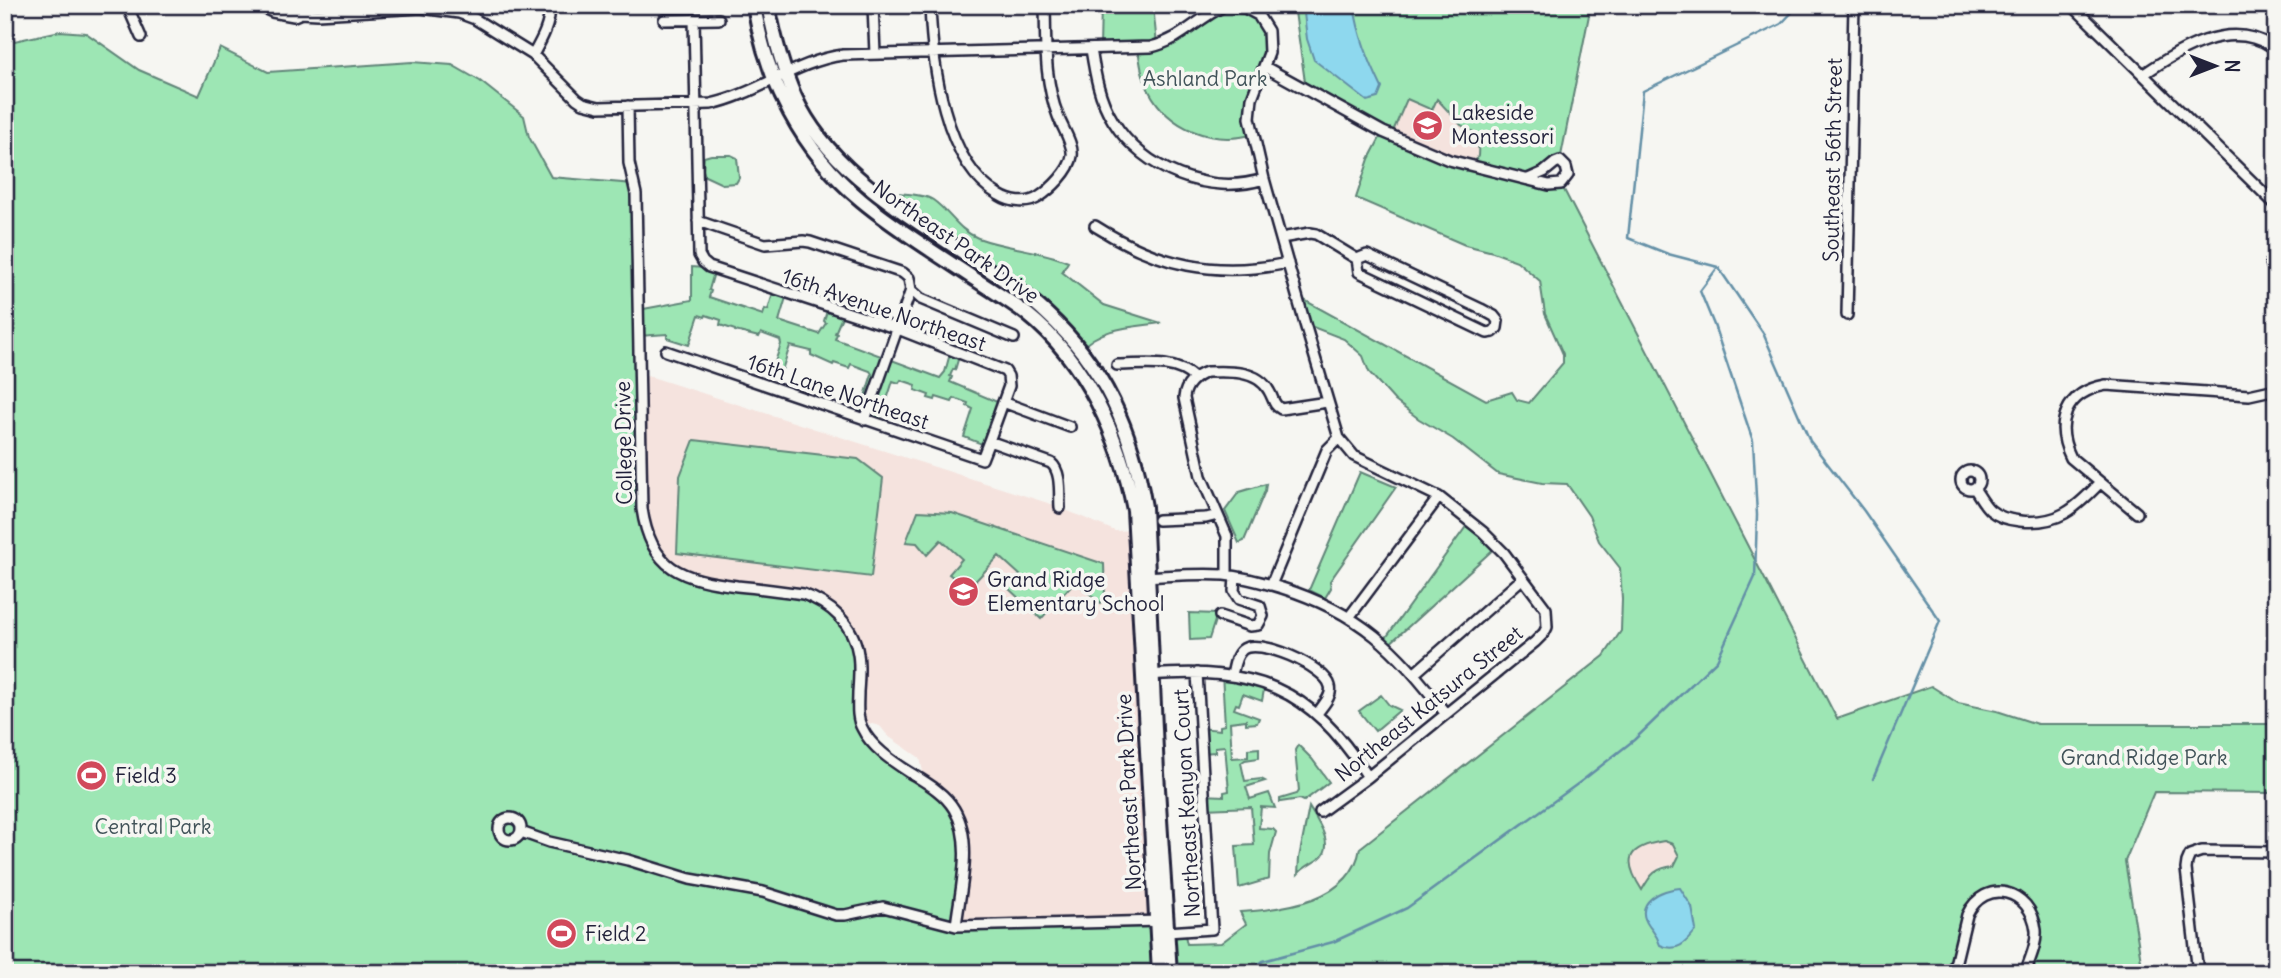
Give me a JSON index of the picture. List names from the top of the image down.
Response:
{
  "streets": {
    "street": [
      "Southeast 56th Street",
      "Northeast Park Drive",
      "16th Avenue Northeast",
      "16th Lane Northeast",
      "College Drive",
      "Northeast Katsura Street",
      "Northeast Kenyon Court"
    ]
  },
  "crossings": [
    ["Northeast Park Drive", "Northeast Kenyon Court"],
    ["16th Avenue Northeast", "16th Lane Northeast"]
  ],
  "parks": ["Ashland Park", "Grand Ridge Park", "Central Park"],
  "places": {
    "school or university": ["Lakeside Montessori", "Grand Ridge Elementary School"],
    "sports": ["Field 3", "Field 2"]
  },
  "north": "right"
}
